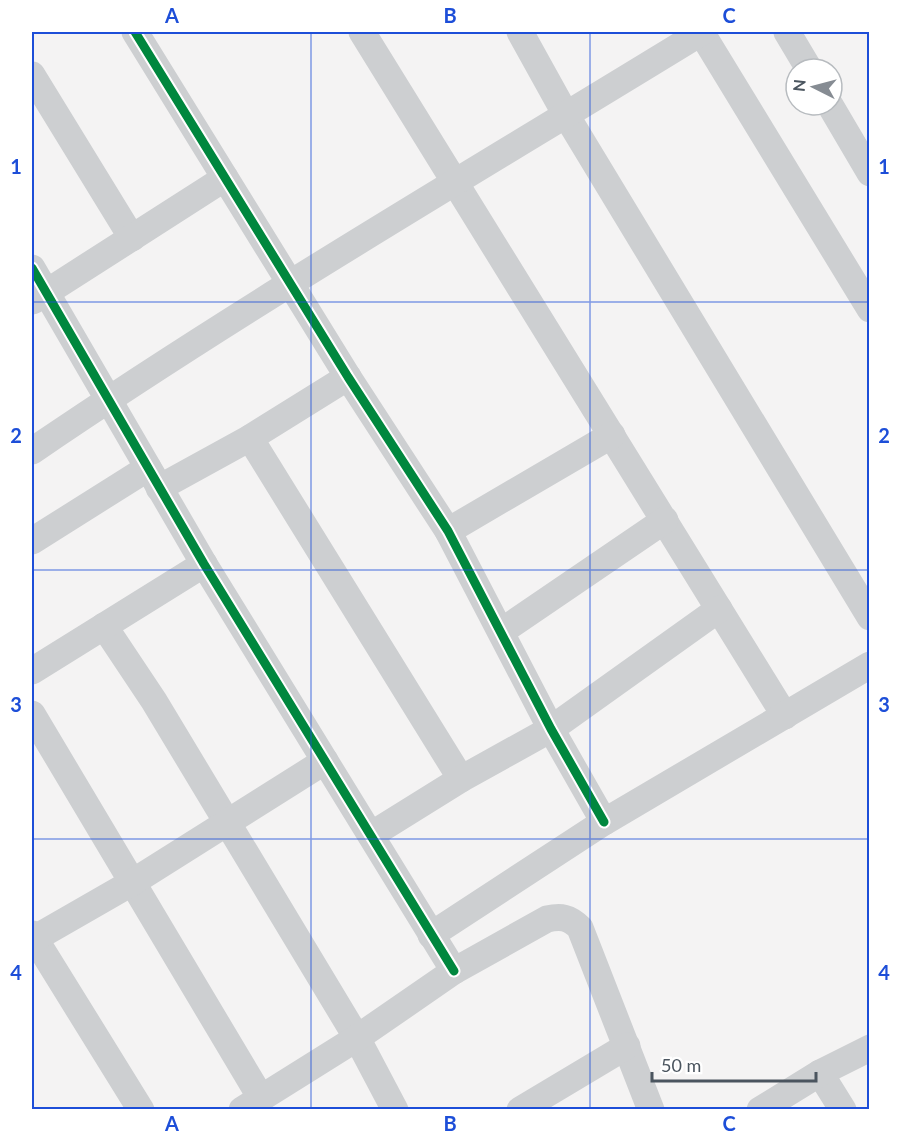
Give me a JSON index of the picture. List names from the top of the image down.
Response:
{
  "scale_bar": "50 m",
  "north": "left",
  "grid": {
    "columns": ["A", "B", "C"],
    "rows": [
      "1",
      "2",
      "3",
      "4"
    ]
  }
}
